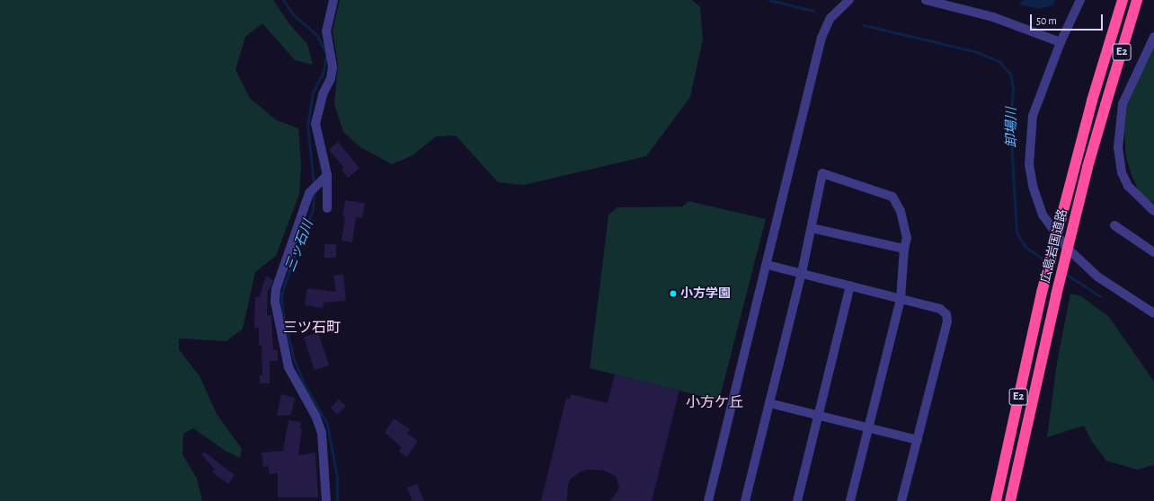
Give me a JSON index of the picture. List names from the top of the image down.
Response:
{
  "streets": {
    "highway": ["E2", "広島岩国道路"]
  },
  "districts": ["三ツ石町", "小方ケ丘"],
  "water": ["卸場川", "三ッ石川"],
  "places": ["小方学園"],
  "scale_bar": "50 m"
}
